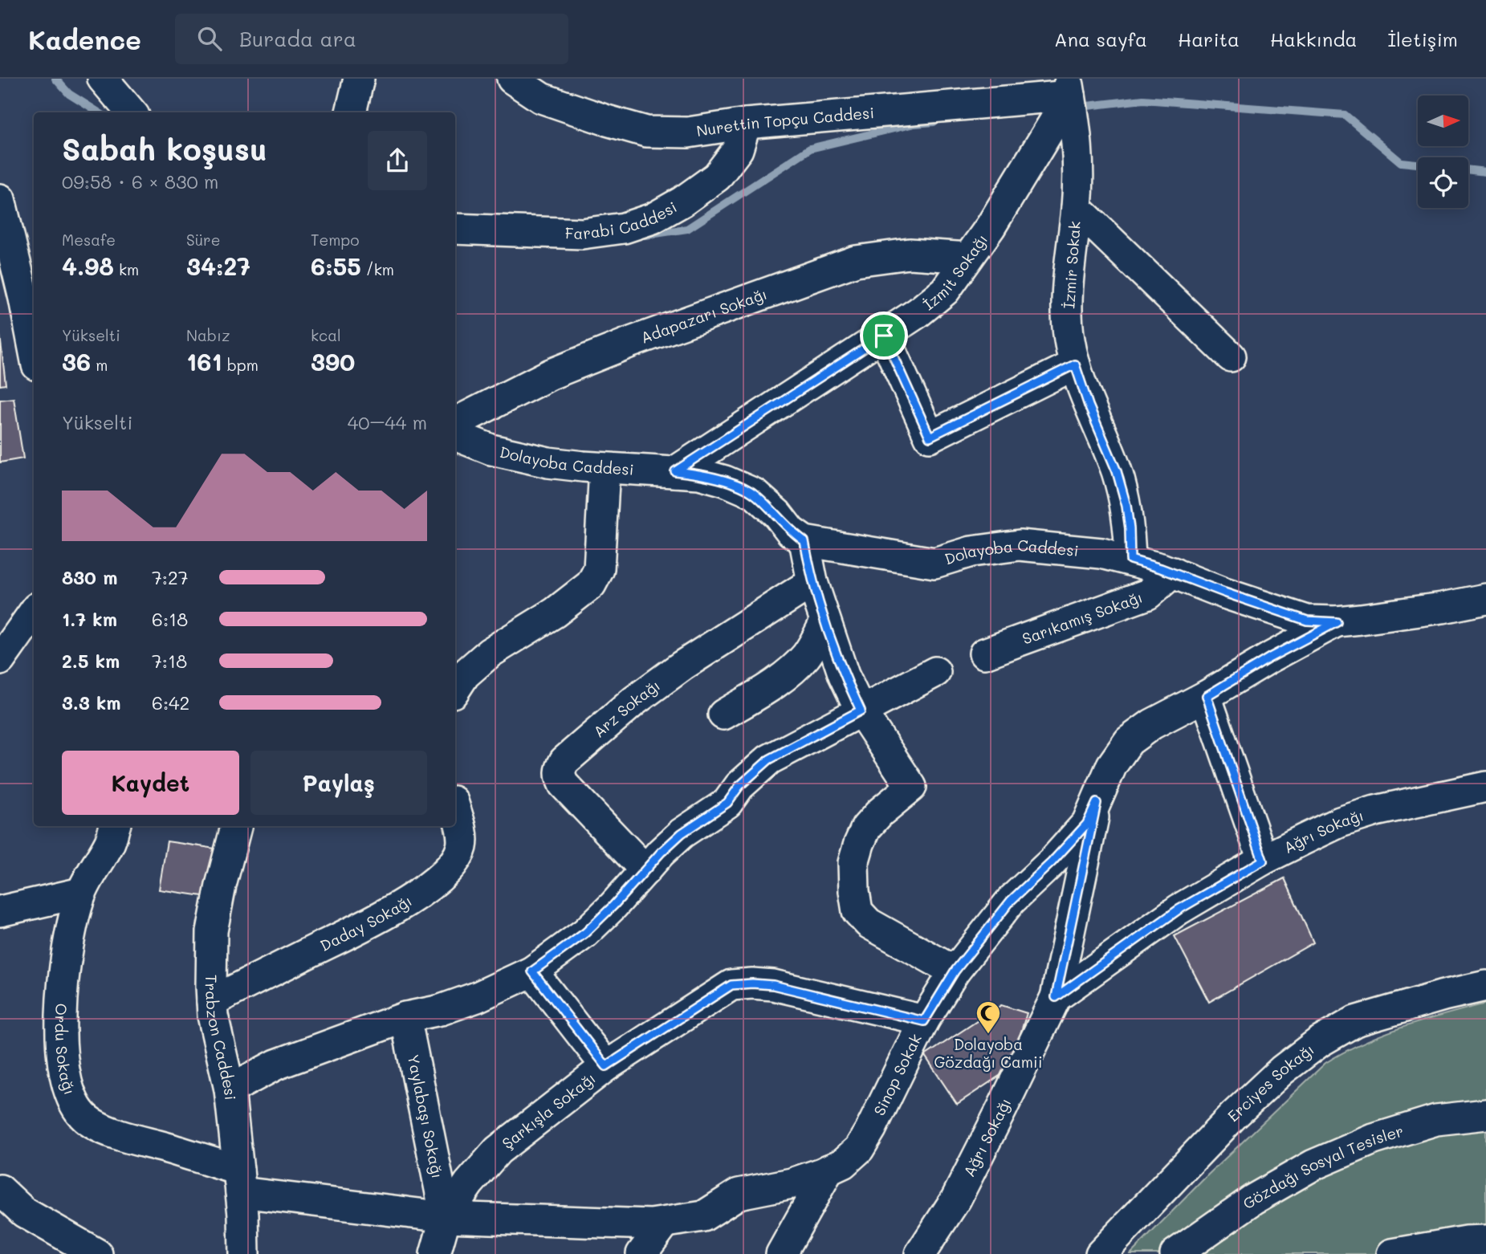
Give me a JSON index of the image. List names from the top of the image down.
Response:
{
  "streets": {
    "street": [
      "Nurettin Topçu Caddesi",
      "Farabi Caddesi",
      "İzmir Sokak",
      "İzmit Sokağı",
      "Adapazarı Sokağı",
      "Dolayoba Caddesi",
      "Sarıkamış Sokağı",
      "Arz Sokağı",
      "Ağrı Sokağı",
      "Daday Sokağı",
      "Trabzon Caddesi",
      "Ordu Sokağı",
      "Sinop Sokak",
      "Erciyes Sokağı",
      "Şarkışla Sokağı",
      "Yaylabaşı Sokağı",
      "Gözdağı Sosyal Tesisler"
    ]
  },
  "crossings": [
    ["Nurettin Topçu Caddesi", "Farabi Caddesi"],
    ["Nurettin Topçu Caddesi", "İzmir Sokak"],
    ["Nurettin Topçu Caddesi", "İzmit Sokağı"],
    ["İzmir Sokak", "İzmit Sokağı"],
    ["İzmir Sokak", "Dolayoba Caddesi"],
    ["İzmit Sokağı", "Adapazarı Sokağı"],
    ["İzmit Sokağı", "Dolayoba Caddesi"],
    ["Dolayoba Caddesi", "Sarıkamış Sokağı"],
    ["Dolayoba Caddesi", "Sinop Sokak"],
    ["Daday Sokağı", "Trabzon Caddesi"],
    ["Trabzon Caddesi", "Ordu Sokağı"],
    ["Ordu Sokağı", "Sinop Sokak"],
    ["Ordu Sokağı", "Şarkışla Sokağı"],
    ["Ordu Sokağı", "Yaylabaşı Sokağı"],
    ["Sinop Sokak", "Şarkışla Sokağı"],
    ["Sinop Sokak", "Yaylabaşı Sokağı"],
    ["Şarkışla Sokağı", "Yaylabaşı Sokağı"]
  ],
  "places": {
    "mosque": ["Dolayoba Gözdağı Camii"]
  },
  "north": "right",
  "page": {
    "header": "Kadence",
    "search": "Burada ara",
    "nav": [
      "Ana sayfa",
      "Harita",
      "Hakkında",
      "İletişim"
    ],
    "heading": ["Sabah koşusu", "09:58 · 6 × 830 m"],
    "stats": [
      ["Mesafe", "4.98 km"],
      ["Süre", "34:27"],
      ["Tempo", "6:55 /km"],
      ["Yükselti", "36 m"],
      ["Nabız", "161 bpm"],
      ["kcal", "390"]
    ],
    "chart": ["Yükselti", "40–44 m"],
    "list": [
      {
        "name": "830 m",
        "note": "7:27"
      },
      {
        "name": "1.7 km",
        "note": "6:18"
      },
      {
        "name": "2.5 km",
        "note": "7:18"
      },
      {
        "name": "3.3 km",
        "note": "6:42"
      }
    ],
    "buttons": ["Kaydet", "Paylaş"]
  }
}
